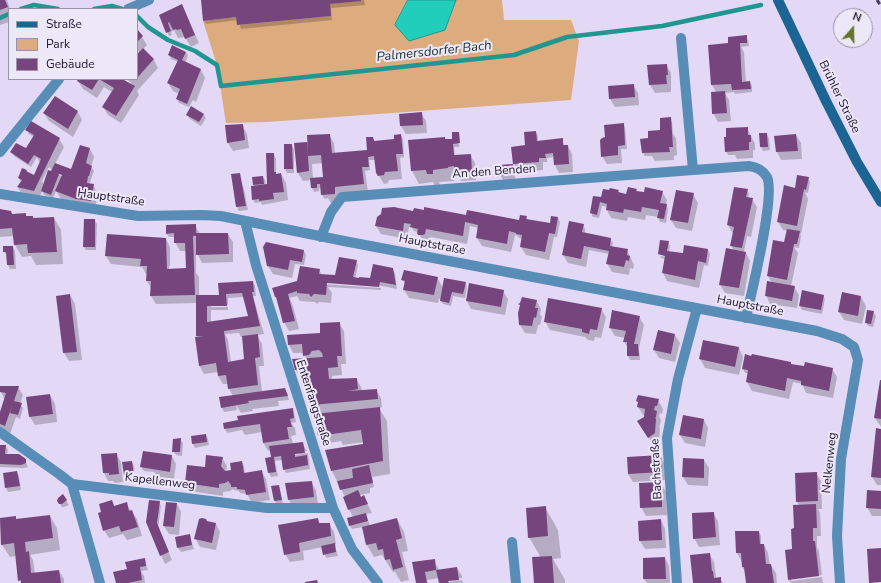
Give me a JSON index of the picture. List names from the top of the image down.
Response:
{
  "streets": {
    "main road": ["Brühler Straße"],
    "street": [
      "An den Benden",
      "Hauptstraße",
      "Entenfangstraße",
      "Nelkenweg",
      "Bachstraße",
      "Kapellenweg"
    ]
  },
  "crossings": [
    ["An den Benden", "Hauptstraße"],
    ["Hauptstraße", "Entenfangstraße"],
    ["Hauptstraße", "Nelkenweg"],
    ["Hauptstraße", "Bachstraße"],
    ["Entenfangstraße", "Kapellenweg"]
  ],
  "water": ["Palmersdorfer Bach"],
  "legend": ["Straße", "Park", "Gebäude"],
  "north": "top"
}
